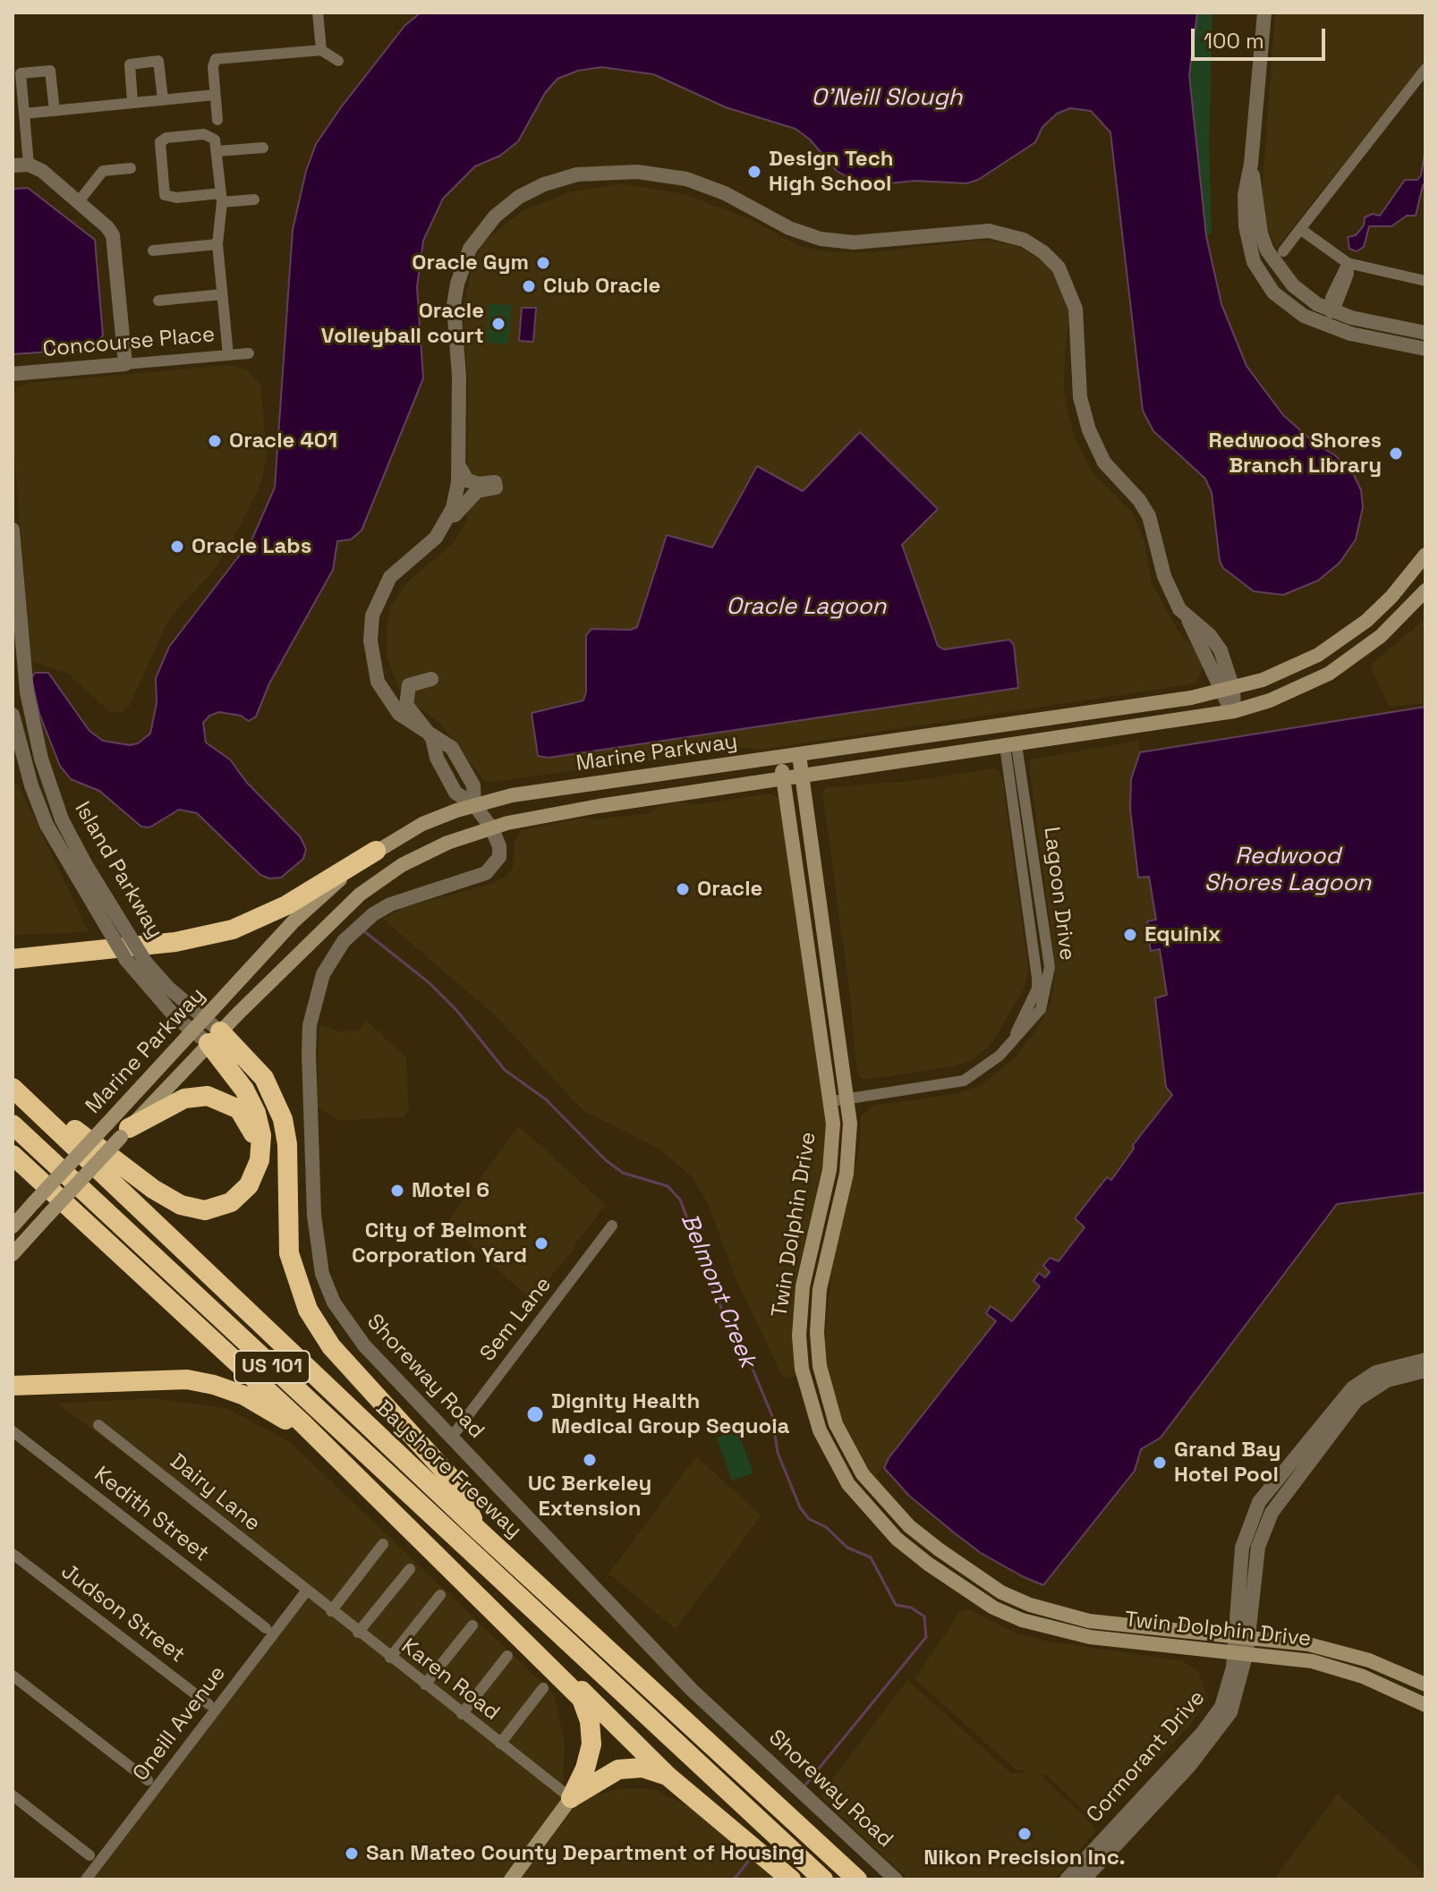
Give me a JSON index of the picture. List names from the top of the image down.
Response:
{
  "streets": {
    "highway": ["US 101", "Bayshore Freeway"],
    "main road": ["Marine Parkway", "Twin Dolphin Drive"],
    "street": [
      "Concourse Place",
      "Island Parkway",
      "Lagoon Drive",
      "Sem Lane",
      "Shoreway Road",
      "Dairy Lane",
      "Kedith Street",
      "Judson Street",
      "Karen Road",
      "Oneill Avenue",
      "Cormorant Drive"
    ]
  },
  "crossings": [
    ["Marine Parkway", "Island Parkway"],
    ["Marine Parkway", "Lagoon Drive"],
    ["Marine Parkway", "Twin Dolphin Drive"],
    ["Marine Parkway", "Shoreway Road"],
    ["Lagoon Drive", "Twin Dolphin Drive"],
    ["Twin Dolphin Drive", "Cormorant Drive"],
    ["Sem Lane", "Shoreway Road"],
    ["Dairy Lane", "Karen Road"],
    ["Dairy Lane", "Oneill Avenue"],
    ["Karen Road", "Oneill Avenue"]
  ],
  "water": [
    "O'Neill Slough",
    "Oracle Lagoon",
    "Redwood Shores Lagoon",
    "Belmont Creek"
  ],
  "places": [
    "Design Tech High School",
    "Oracle Gym",
    "Club Oracle",
    "Oracle Volleyball court",
    "Oracle 401",
    "Redwood Shores Branch Library",
    "Oracle Labs",
    "Oracle",
    "Equinix",
    "Motel 6",
    "City of Belmont Corporation Yard",
    "Dignity Health Medical Group Sequoia",
    "UC Berkeley Extension",
    "Grand Bay Hotel Pool",
    "Nikon Precision Inc.",
    "San Mateo County Department of Housing"
  ],
  "scale_bar": "100 m"
}
